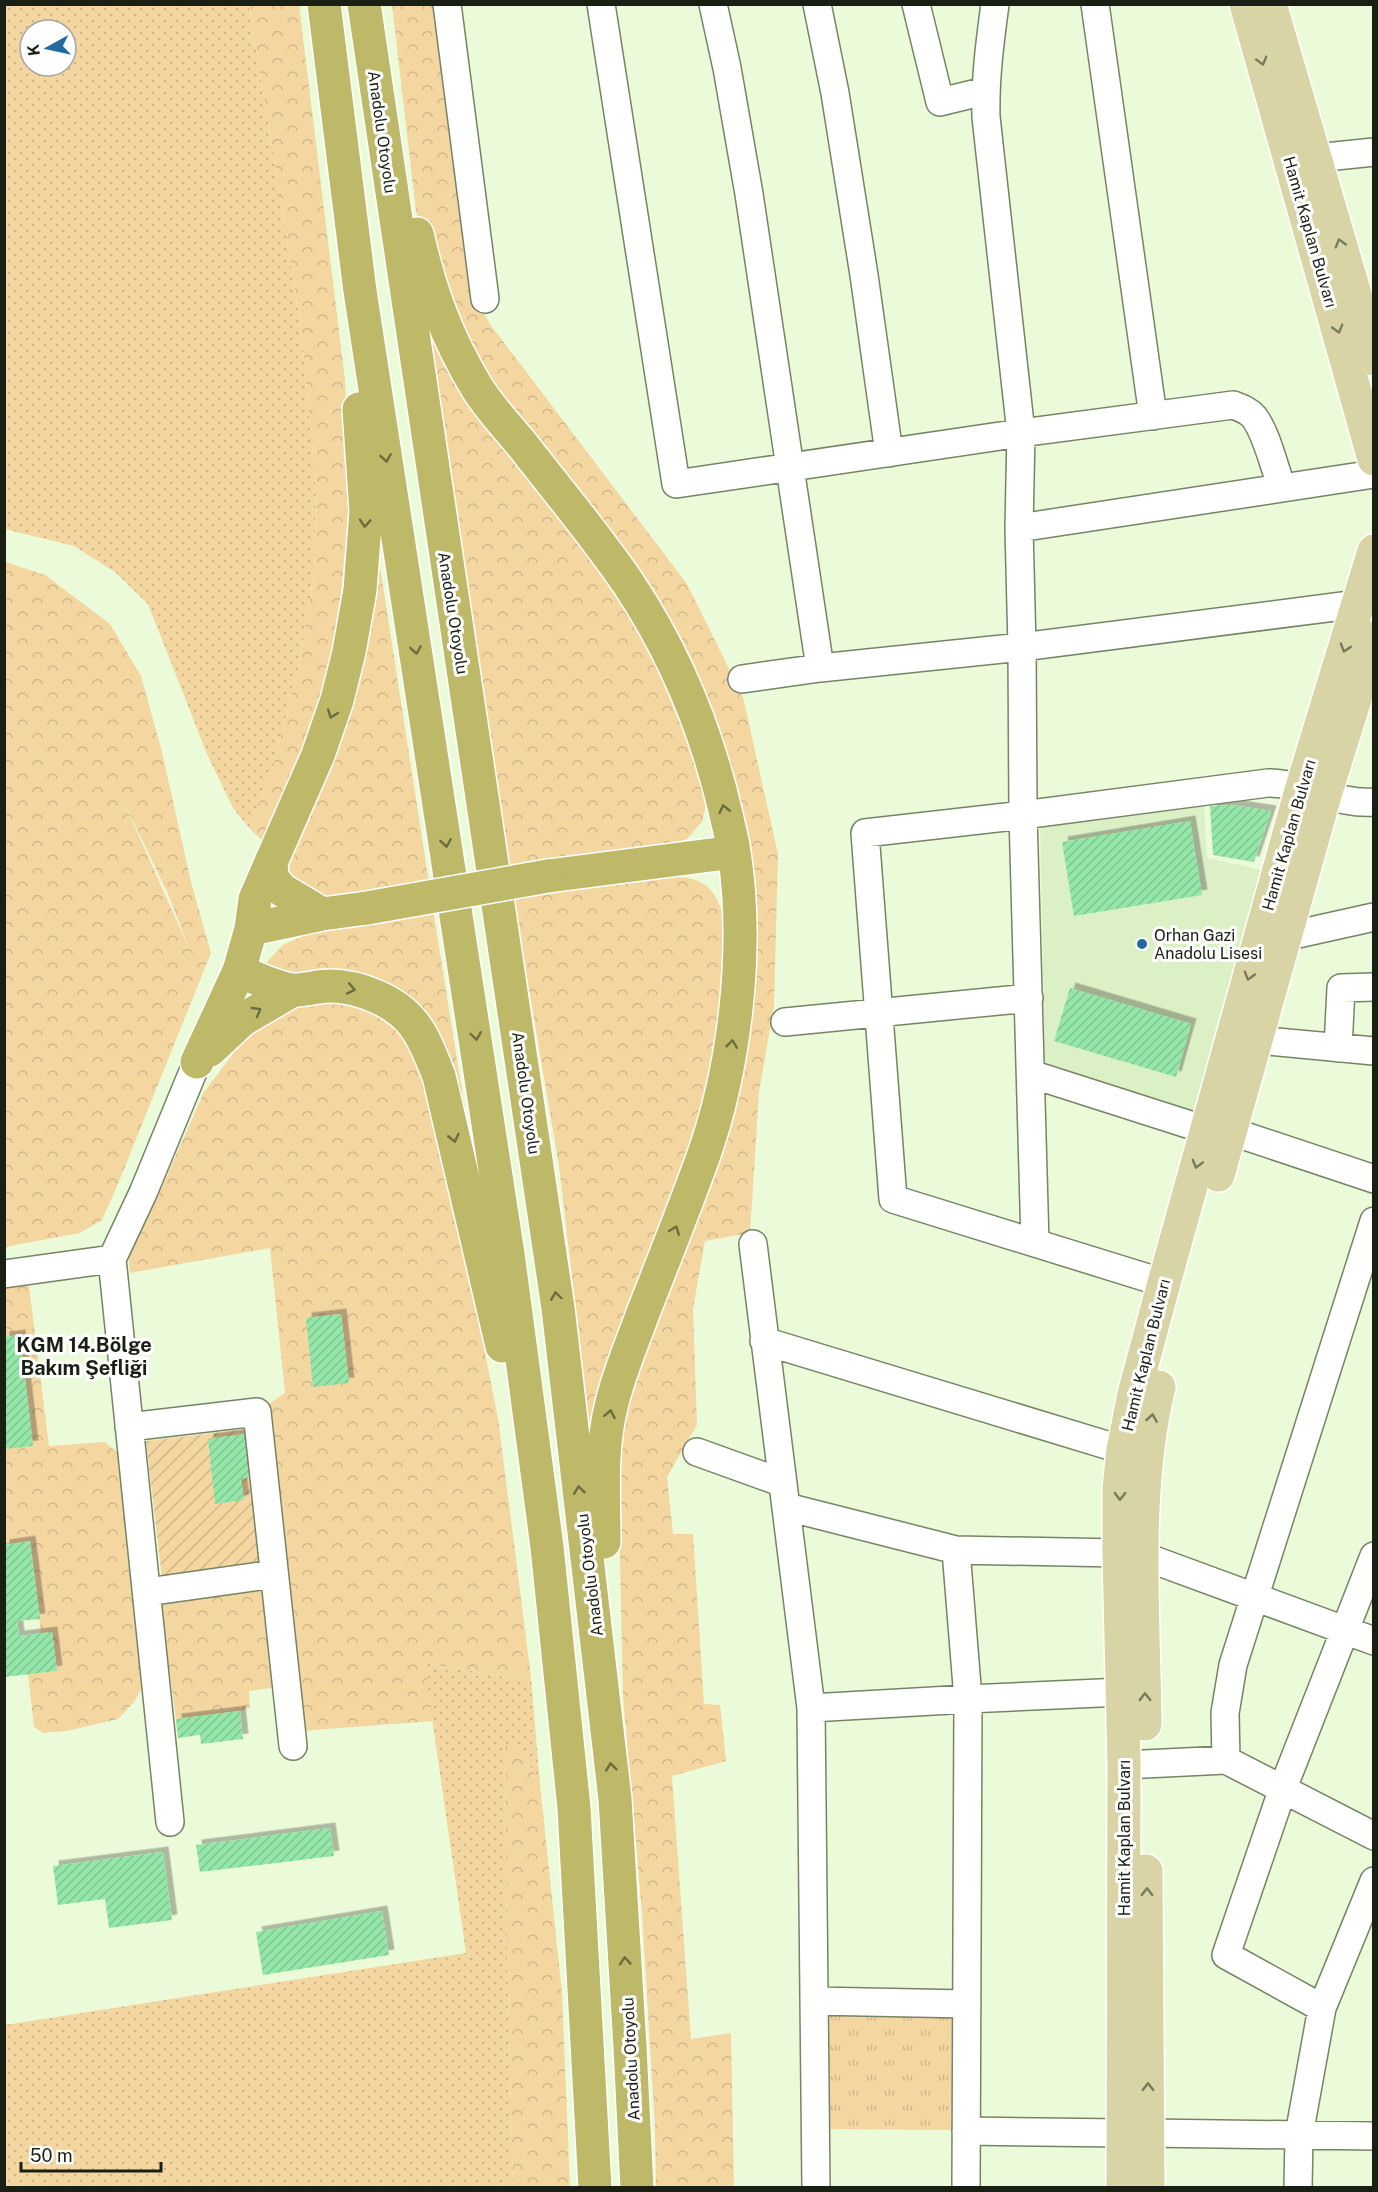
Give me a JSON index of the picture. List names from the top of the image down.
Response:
{
  "streets": {
    "highway": ["Anadolu Otoyolu"],
    "main road": ["Hamit Kaplan Bulvarı"]
  },
  "districts": ["KGM 14.Bölge Bakım Şefliği"],
  "places": ["Orhan Gazi Anadolu Lisesi"],
  "scale_bar": "50 m",
  "north": "left"
}
